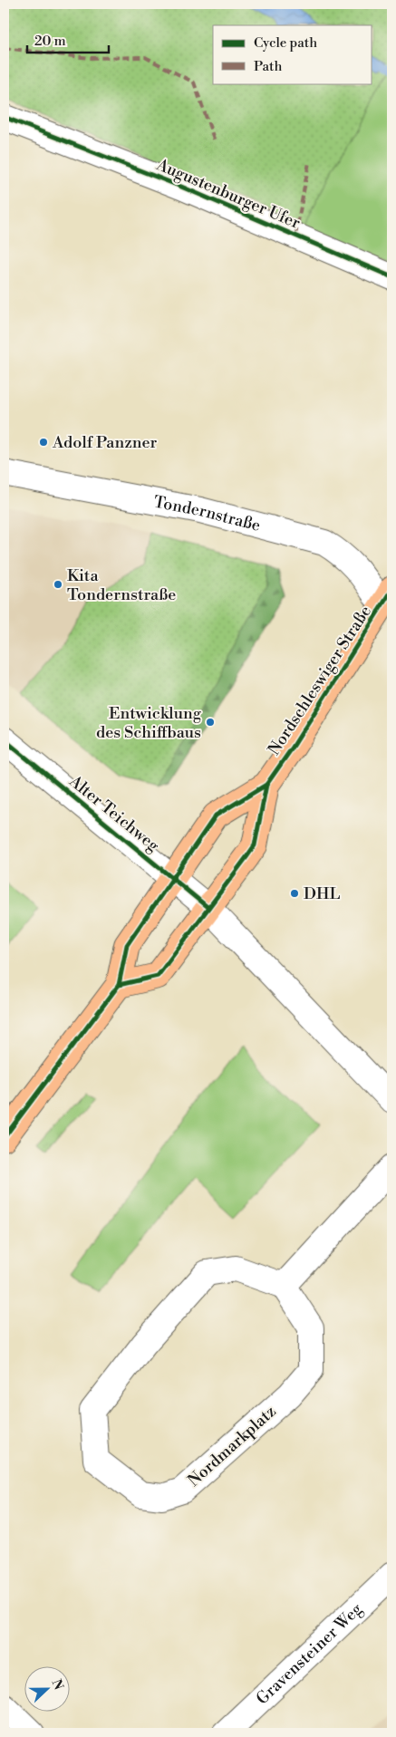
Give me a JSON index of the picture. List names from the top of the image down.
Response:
{
  "streets": {
    "main road": ["Nordschleswiger Straße"],
    "street": [
      "Augustenburger Ufer",
      "Tondernstraße",
      "Alter Teichweg",
      "Nordmarkplatz",
      "Gravensteiner Weg"
    ]
  },
  "crossings": [
    ["Tondernstraße", "Nordschleswiger Straße"],
    ["Nordschleswiger Straße", "Alter Teichweg"]
  ],
  "places": [
    "Adolf Panzner",
    "Kita Tondernstraße",
    "Entwicklung des Schiffbaus",
    "DHL"
  ],
  "legend": ["Cycle path", "Path"],
  "scale_bar": "20 m",
  "north": "right"
}
